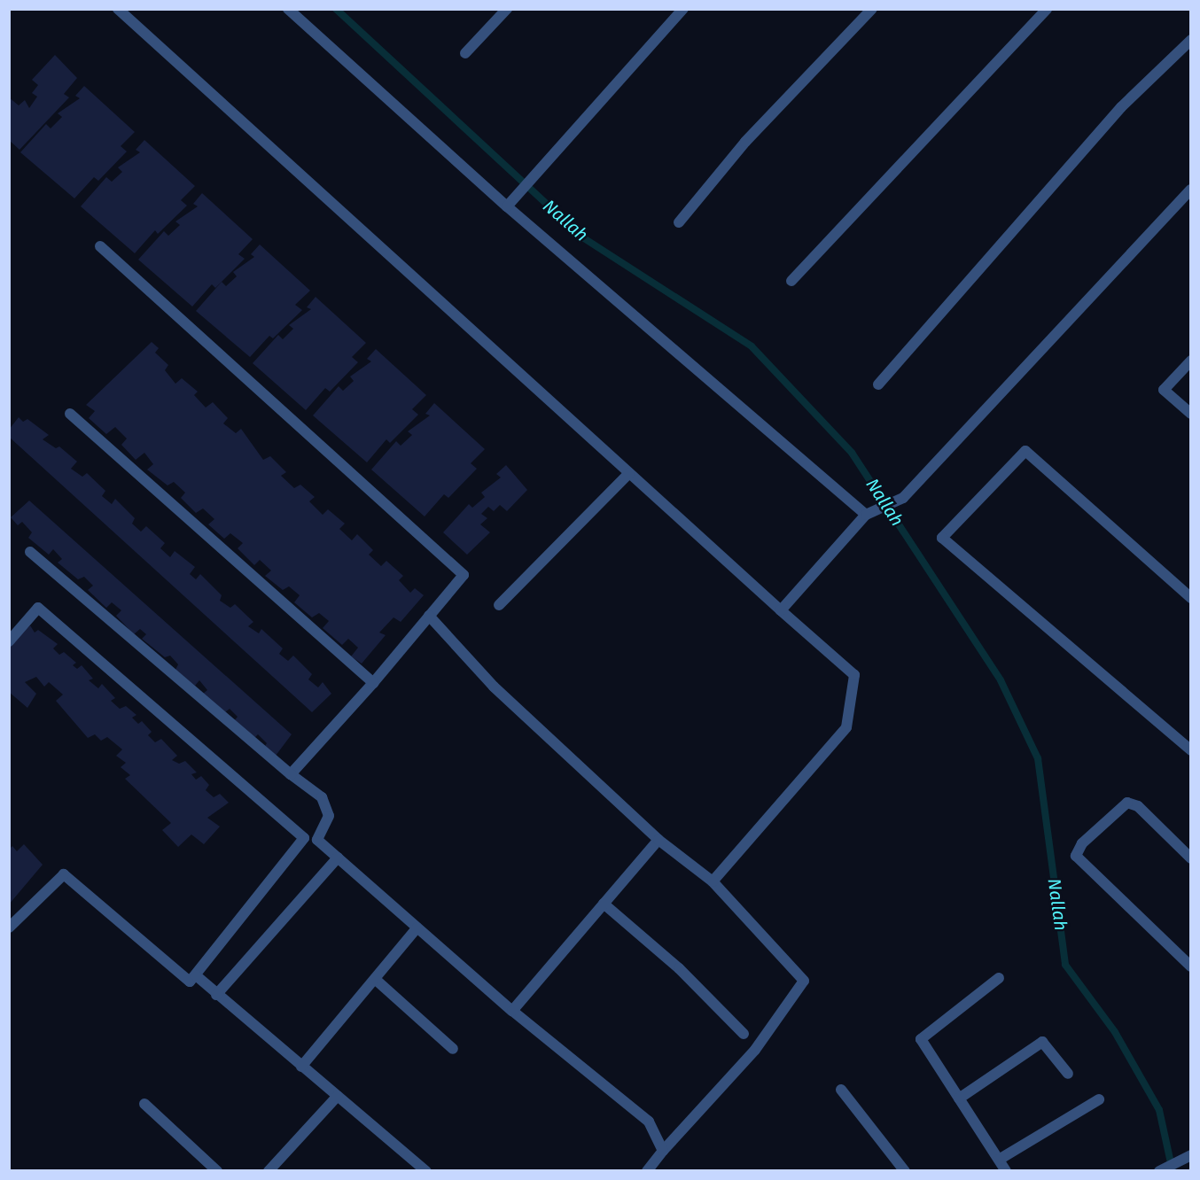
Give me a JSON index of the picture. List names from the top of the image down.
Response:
{
  "water": ["Nallah"]
}
